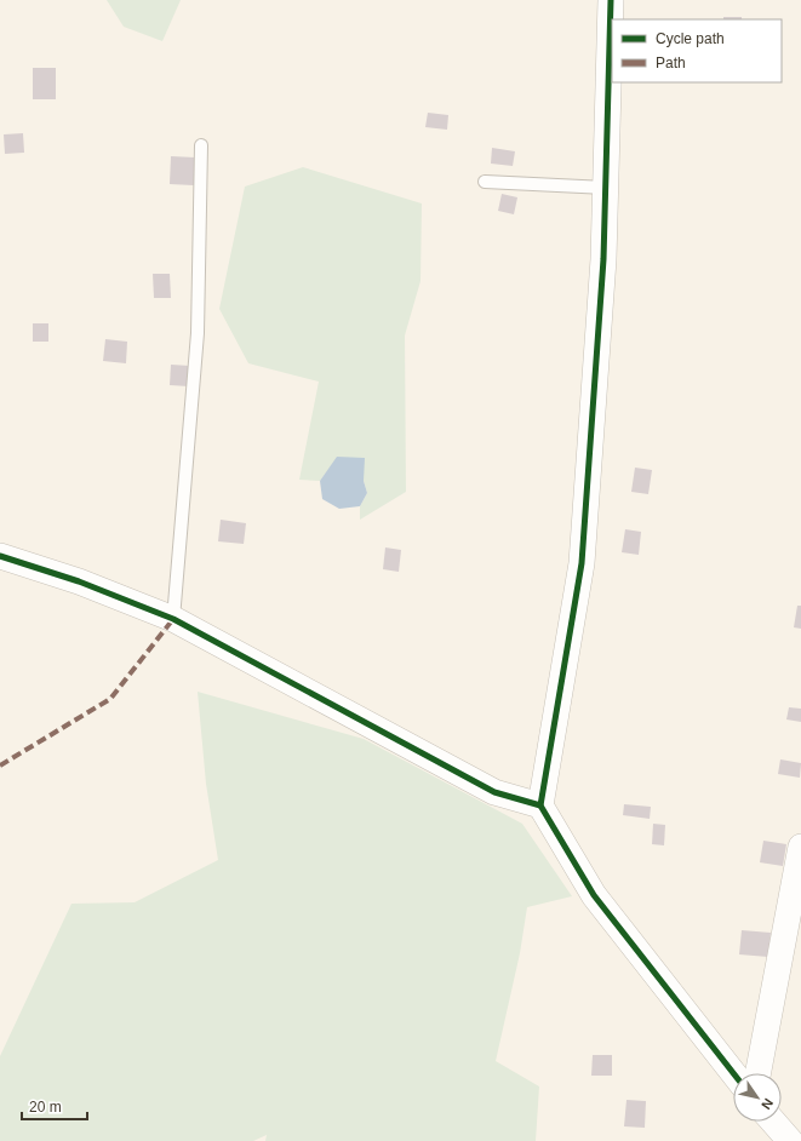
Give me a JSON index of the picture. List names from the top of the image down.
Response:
{
  "legend": ["Cycle path", "Path"],
  "scale_bar": "20 m",
  "north": "bottom right"
}
